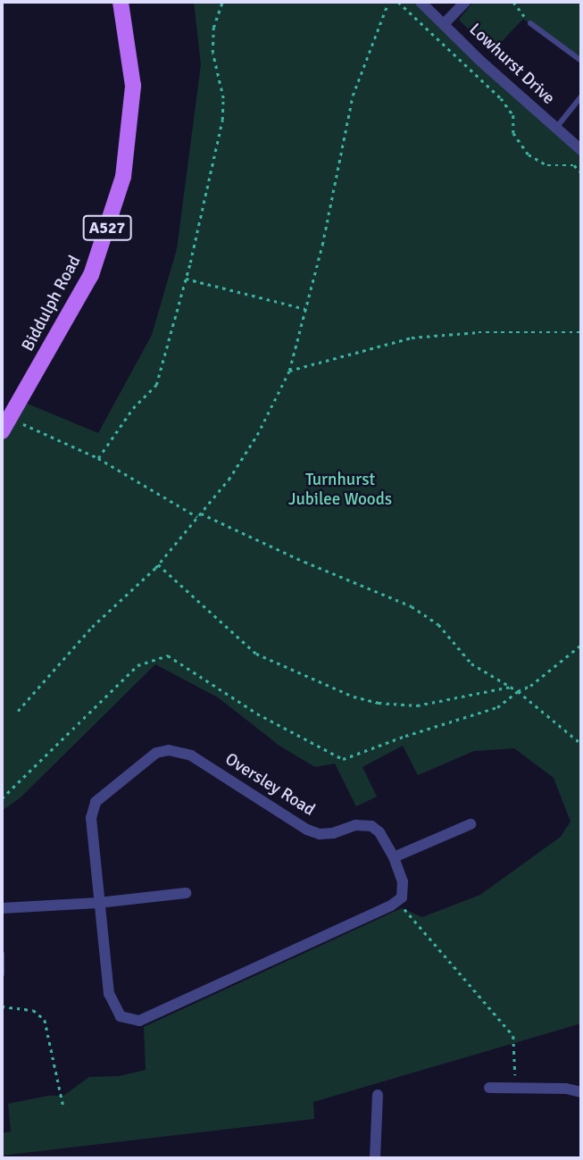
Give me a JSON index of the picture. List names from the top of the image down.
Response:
{
  "streets": {
    "main road": ["A527", "Biddulph Road"],
    "street": ["Lowhurst Drive", "Oversley Road"]
  },
  "parks": ["Turnhurst Jubilee Woods"]
}
